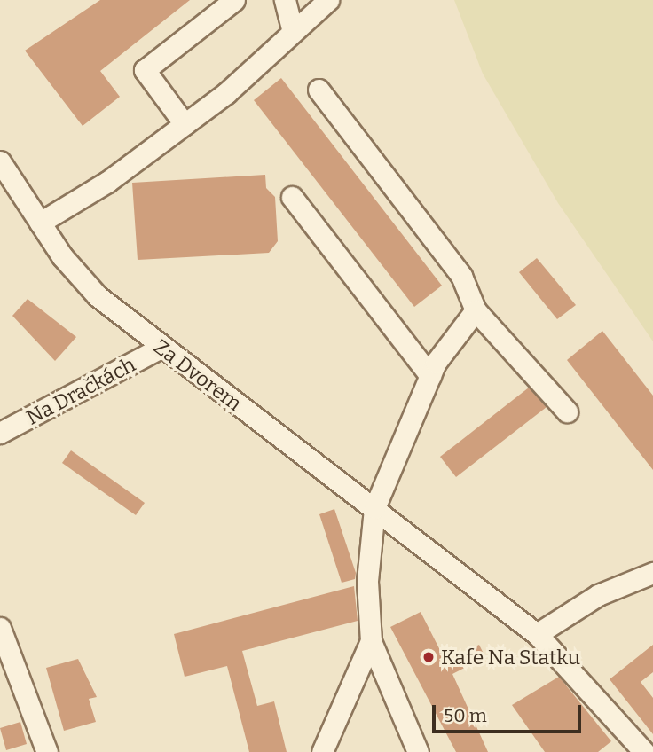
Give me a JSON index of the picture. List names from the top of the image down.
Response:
{
  "streets": {
    "street": ["Za Dvorem", "Na Dračkách"]
  },
  "crossings": [
    ["Za Dvorem", "Na Dračkách"]
  ],
  "places": ["Kafe Na Statku"],
  "scale_bar": "50 m"
}
